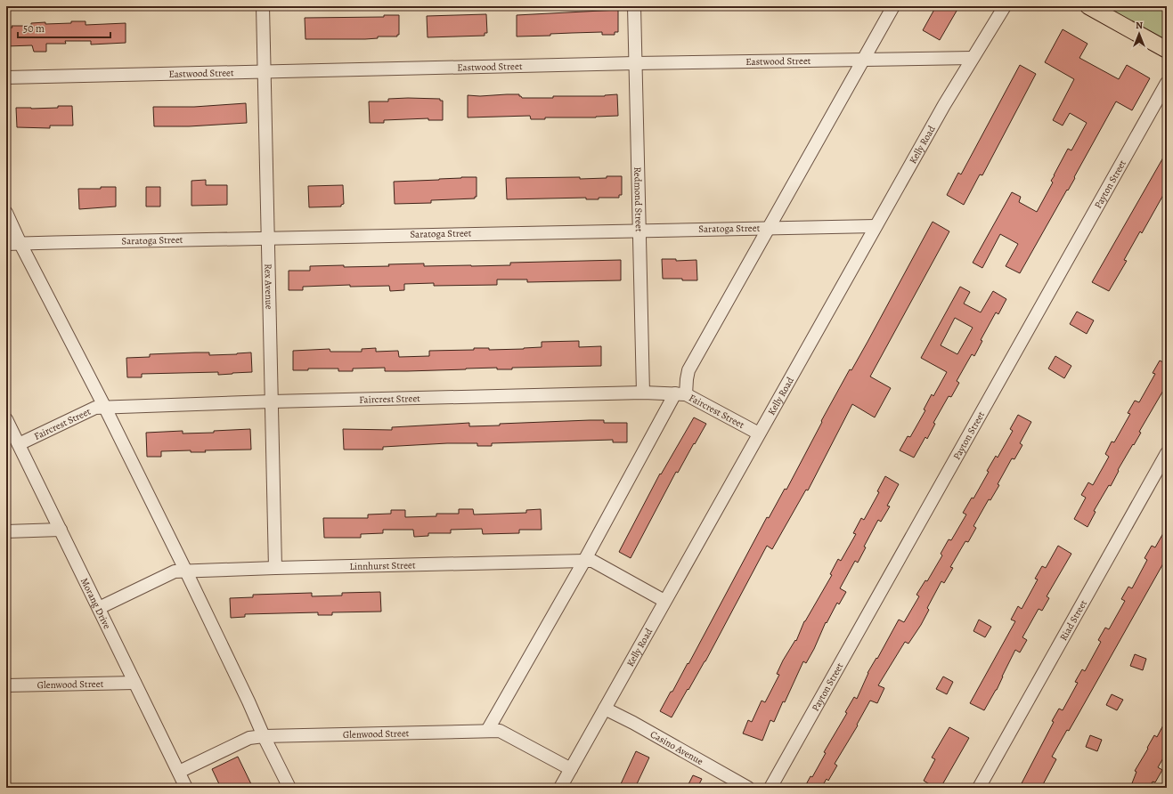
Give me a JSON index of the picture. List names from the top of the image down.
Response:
{
  "streets": {
    "street": [
      "Eastwood Street",
      "Kelly Road",
      "Payton Street",
      "Redmond Street",
      "Saratoga Street",
      "Rex Avenue",
      "Faircrest Street",
      "Linnhurst Street",
      "Morang Drive",
      "Riad Street",
      "Glenwood Street",
      "Casino Avenue"
    ]
  },
  "crossings": [
    ["Eastwood Street", "Kelly Road"],
    ["Eastwood Street", "Redmond Street"],
    ["Eastwood Street", "Rex Avenue"],
    ["Kelly Road", "Saratoga Street"],
    ["Kelly Road", "Faircrest Street"],
    ["Kelly Road", "Linnhurst Street"],
    ["Kelly Road", "Glenwood Street"],
    ["Kelly Road", "Casino Avenue"],
    ["Redmond Street", "Saratoga Street"],
    ["Redmond Street", "Faircrest Street"],
    ["Saratoga Street", "Rex Avenue"],
    ["Rex Avenue", "Faircrest Street"],
    ["Rex Avenue", "Linnhurst Street"],
    ["Faircrest Street", "Morang Drive"],
    ["Linnhurst Street", "Morang Drive"],
    ["Morang Drive", "Glenwood Street"]
  ],
  "scale_bar": "50 m",
  "north": "top"
}
